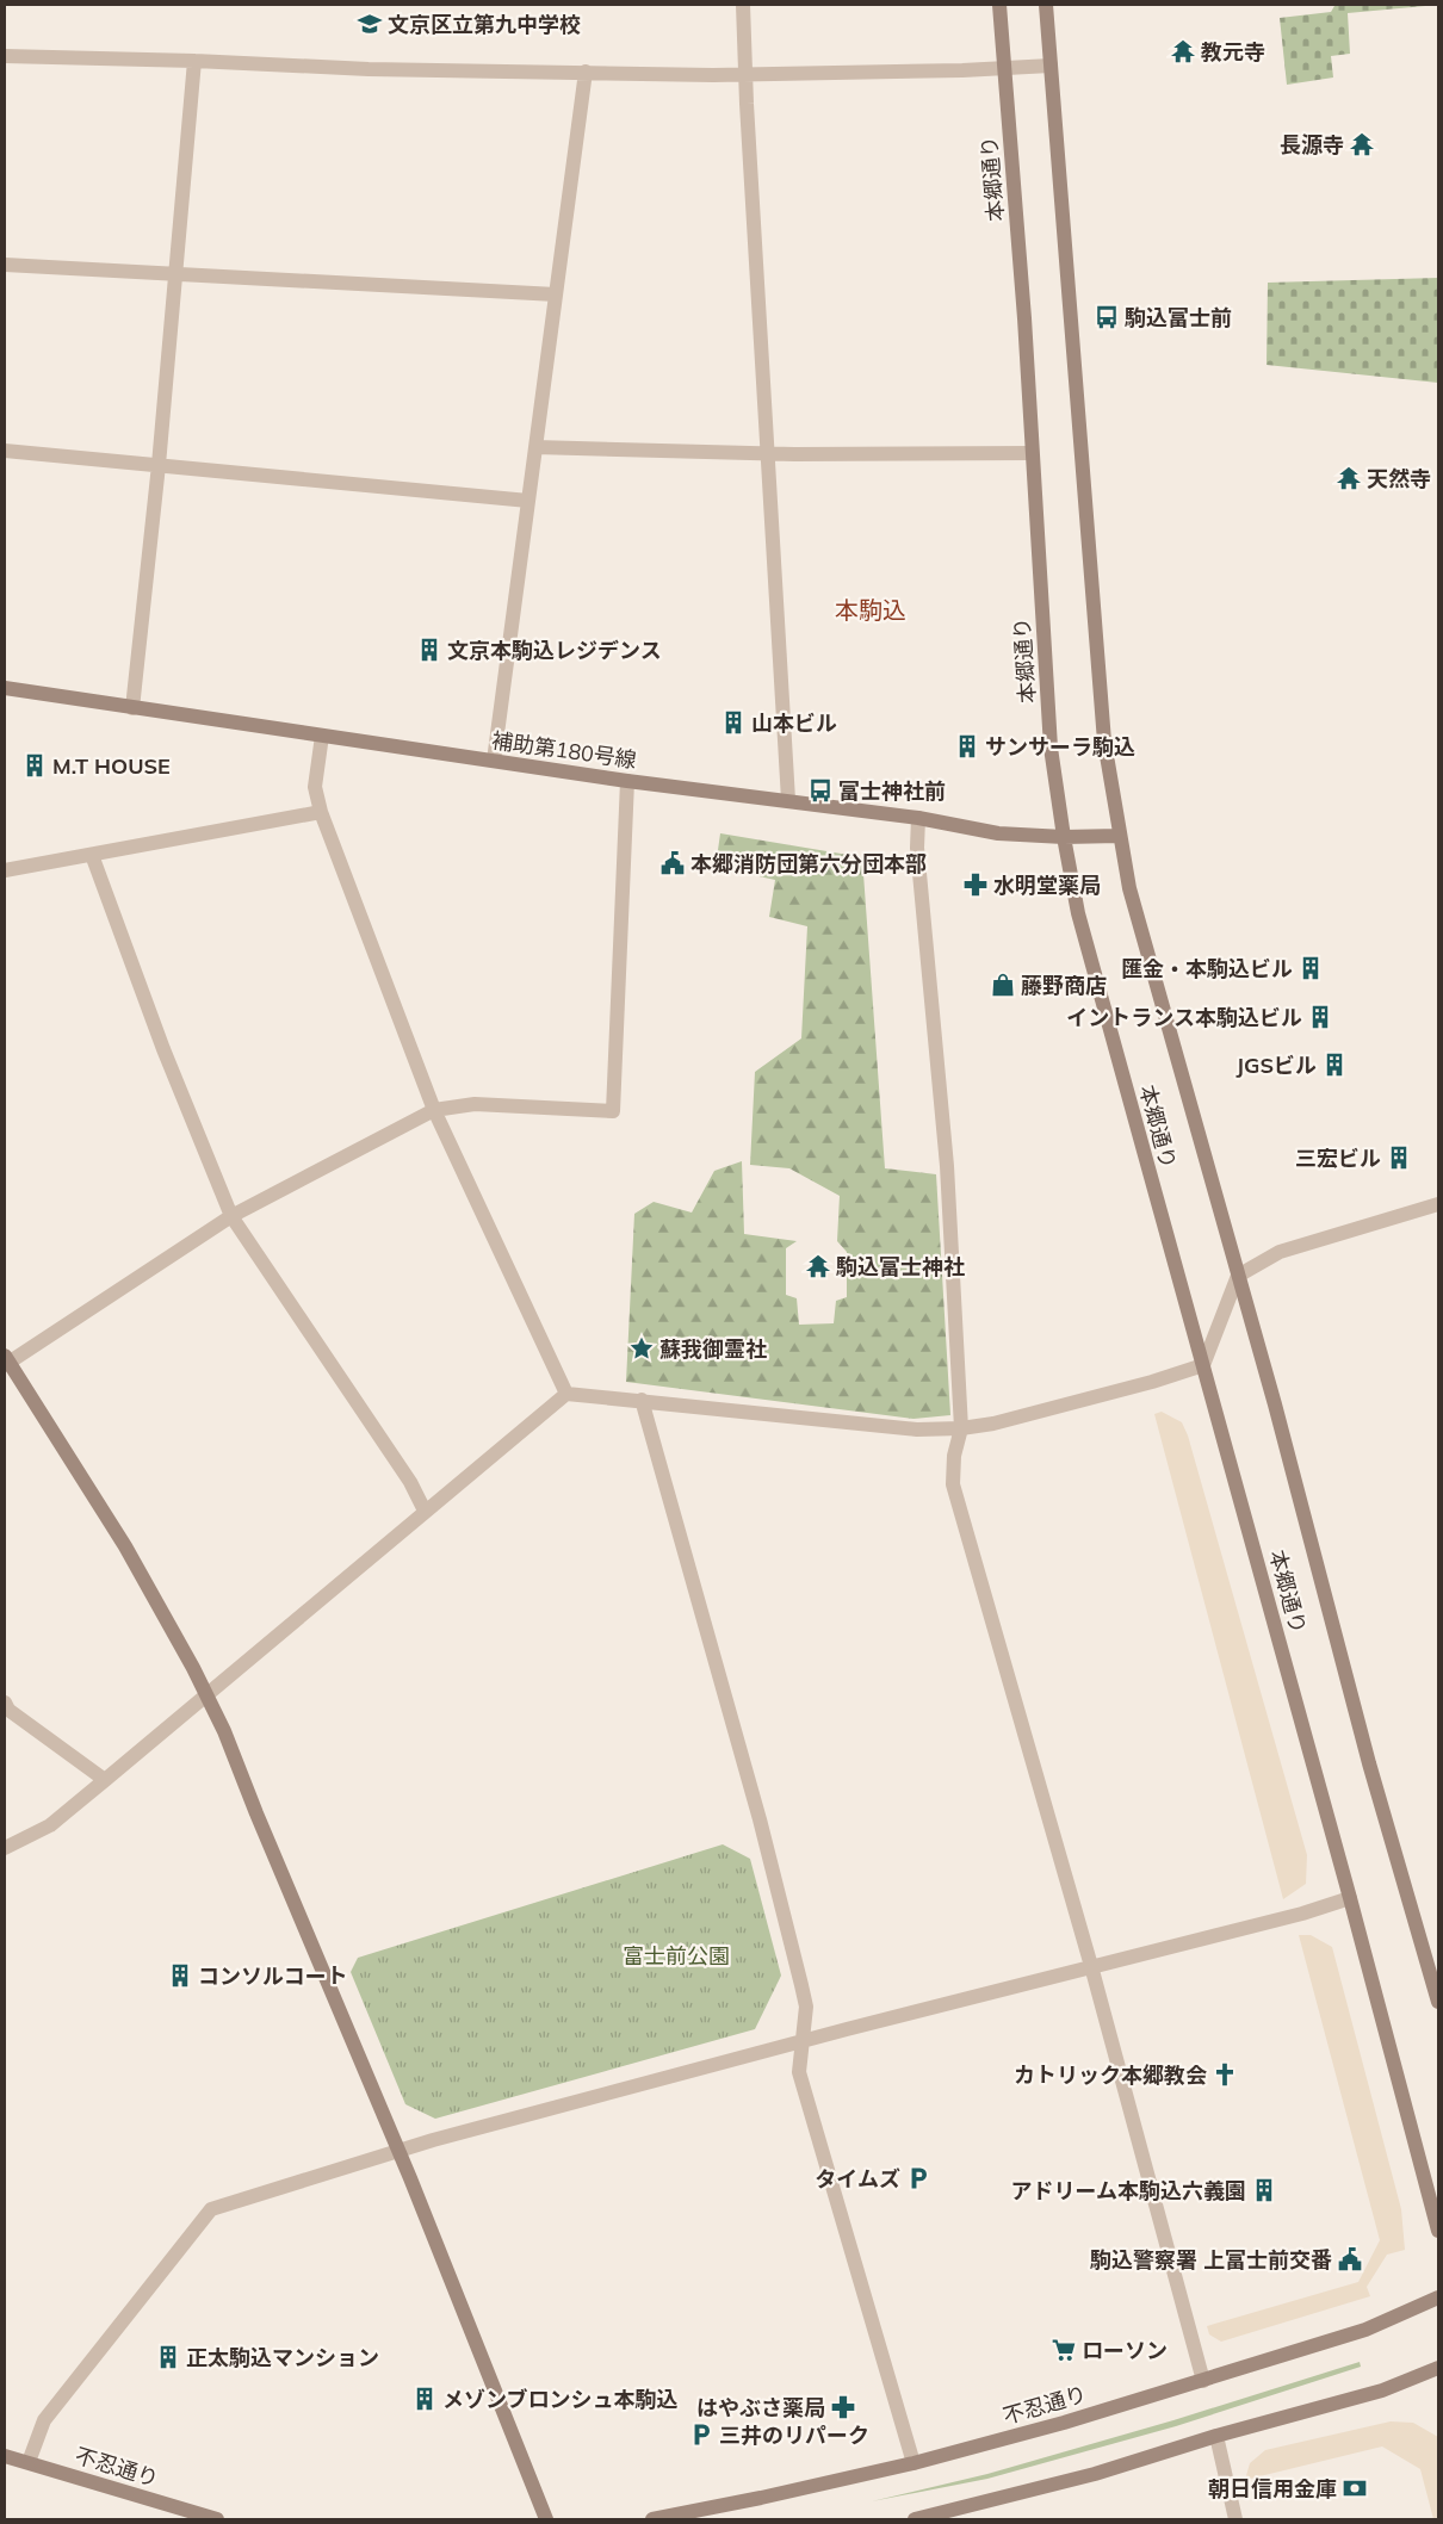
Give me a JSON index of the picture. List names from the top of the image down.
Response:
{
  "streets": {
    "main road": ["本郷通り", "補助第180号線", "不忍通り"]
  },
  "crossings": [
    ["本郷通り", "補助第180号線"]
  ],
  "districts": ["本駒込"],
  "parks": ["富士前公園"],
  "places": {
    "school or university": ["文京区立第九中学校"],
    "temple": [
      "教元寺",
      "長源寺",
      "天然寺",
      "駒込富士神社"
    ],
    "bus stop": ["駒込富士前", "富士神社前"],
    "building": [
      "文京本駒込レジデンス",
      "山本ビル",
      "サンサーラ駒込",
      "M.T HOUSE",
      "匯金・本駒込ビル",
      "イントランス本駒込ビル",
      "JGSビル",
      "三宏ビル",
      "コンソルコート",
      "アドリーム本駒込六義園",
      "正太駒込マンション",
      "メゾンブロンシュ本駒込"
    ],
    "public building": ["本郷消防団第六分団本部", "駒込警察署 上富士前交番"],
    "pharmacy": ["水明堂薬局", "はやぶさ薬局"],
    "shop": ["藤野商店"],
    "place": ["蘇我御霊社"],
    "church": ["カトリック本郷教会"],
    "parking": ["タイムズ", "三井のリパーク"],
    "supermarket": ["ローソン"],
    "bank": ["朝日信用金庫"]
  }
}
